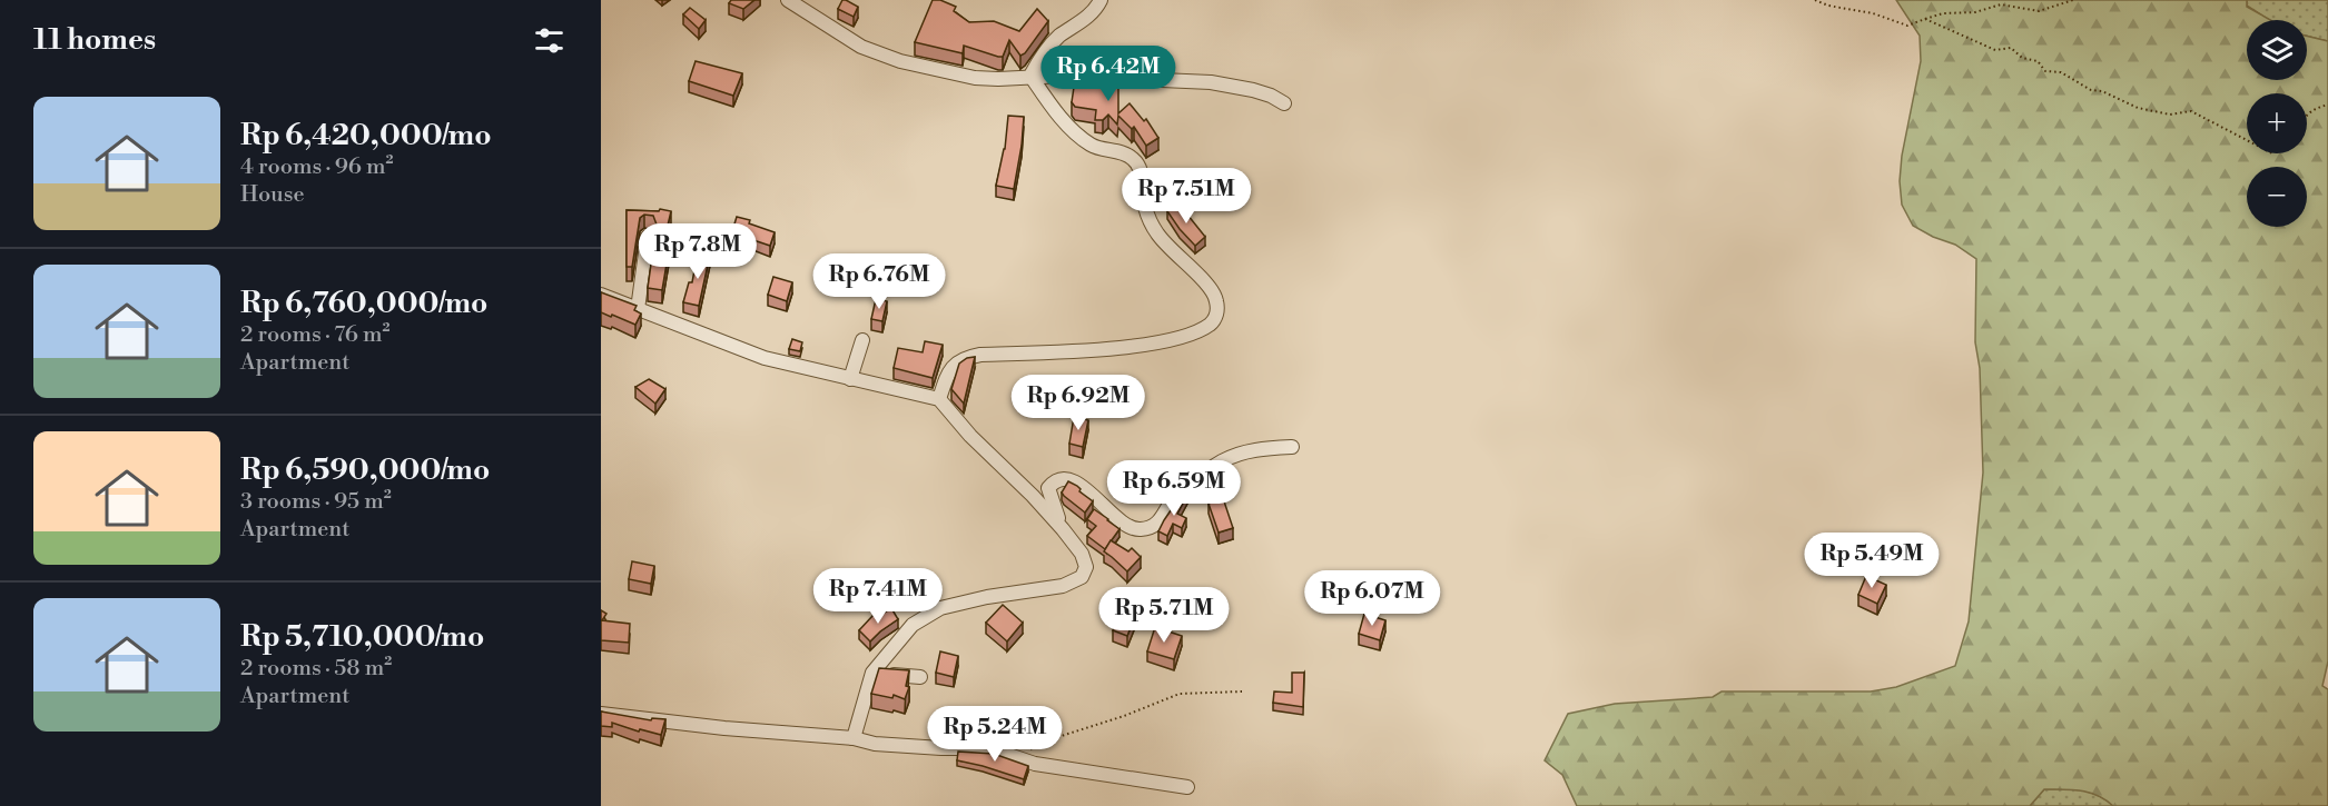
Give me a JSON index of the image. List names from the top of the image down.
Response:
{
  "page": {
    "heading": "11 homes",
    "map_buttons": ["+", "−"],
    "price": [
      "Rp 6.42M",
      "Rp 7.51M",
      "Rp 7.8M",
      "Rp 6.76M",
      "Rp 6.92M",
      "Rp 6.59M",
      "Rp 5.49M",
      "Rp 7.41M",
      "Rp 6.07M",
      "Rp 5.71M",
      "Rp 5.24M"
    ],
    "list": [
      {
        "name": "Rp 6,420,000/mo",
        "note": "4 rooms · 96 m² · House"
      },
      {
        "name": "Rp 6,760,000/mo",
        "note": "2 rooms · 76 m² · Apartment"
      },
      {
        "name": "Rp 6,590,000/mo",
        "note": "3 rooms · 95 m² · Apartment"
      },
      {
        "name": "Rp 5,710,000/mo",
        "note": "2 rooms · 58 m² · Apartment"
      }
    ]
  }
}
